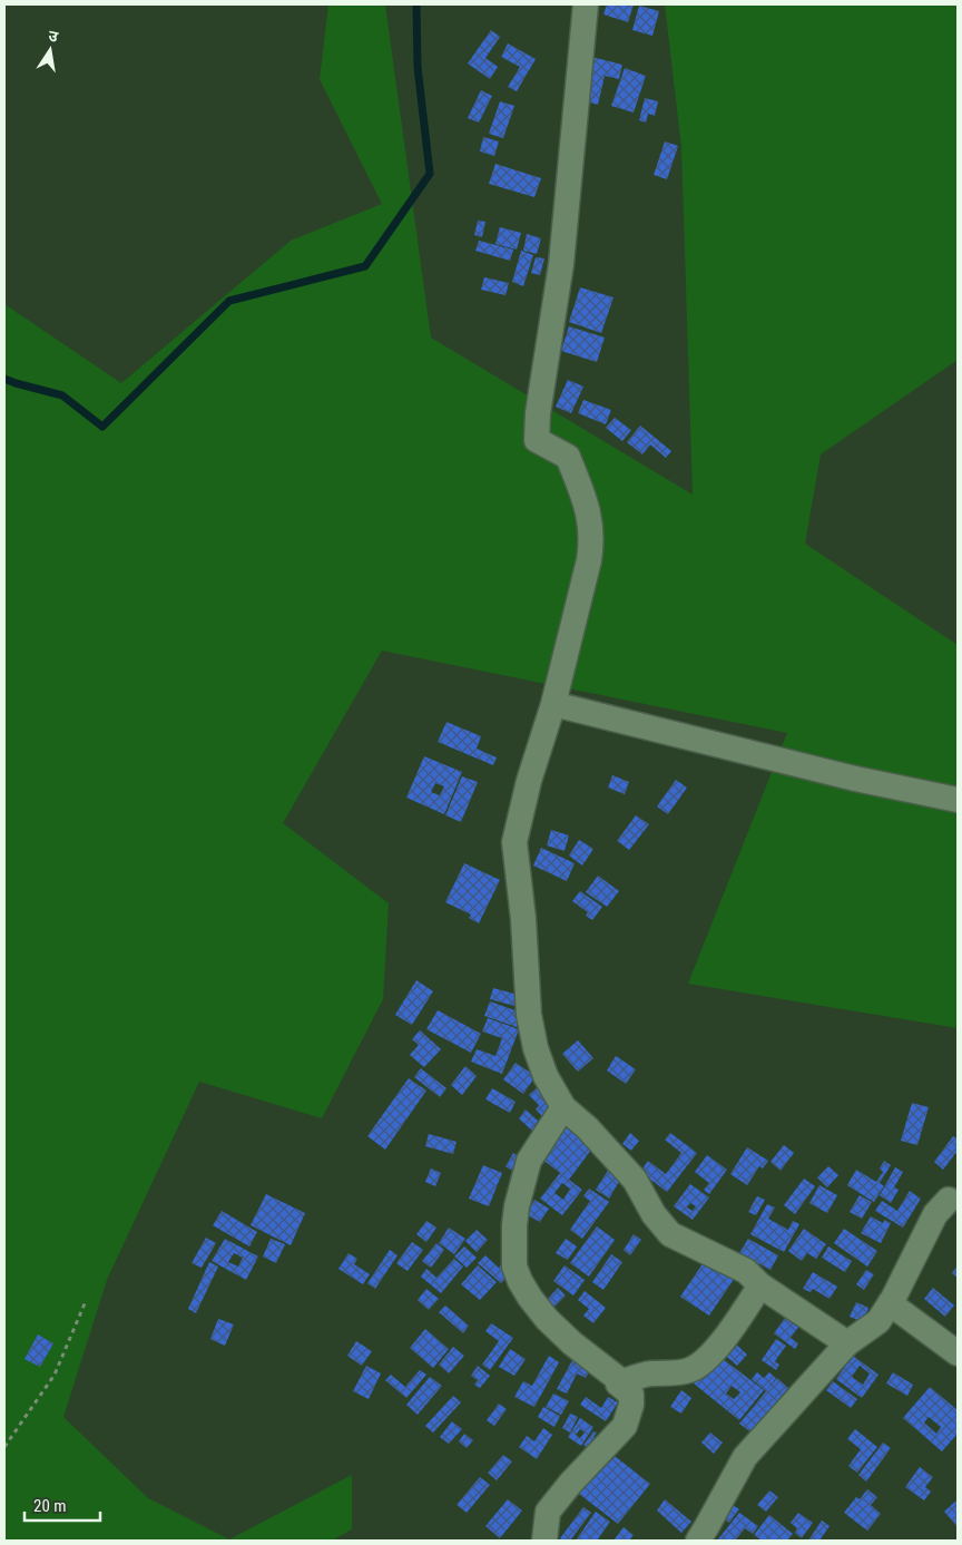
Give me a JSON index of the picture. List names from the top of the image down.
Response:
{
  "scale_bar": "20 m",
  "north": "top"
}
